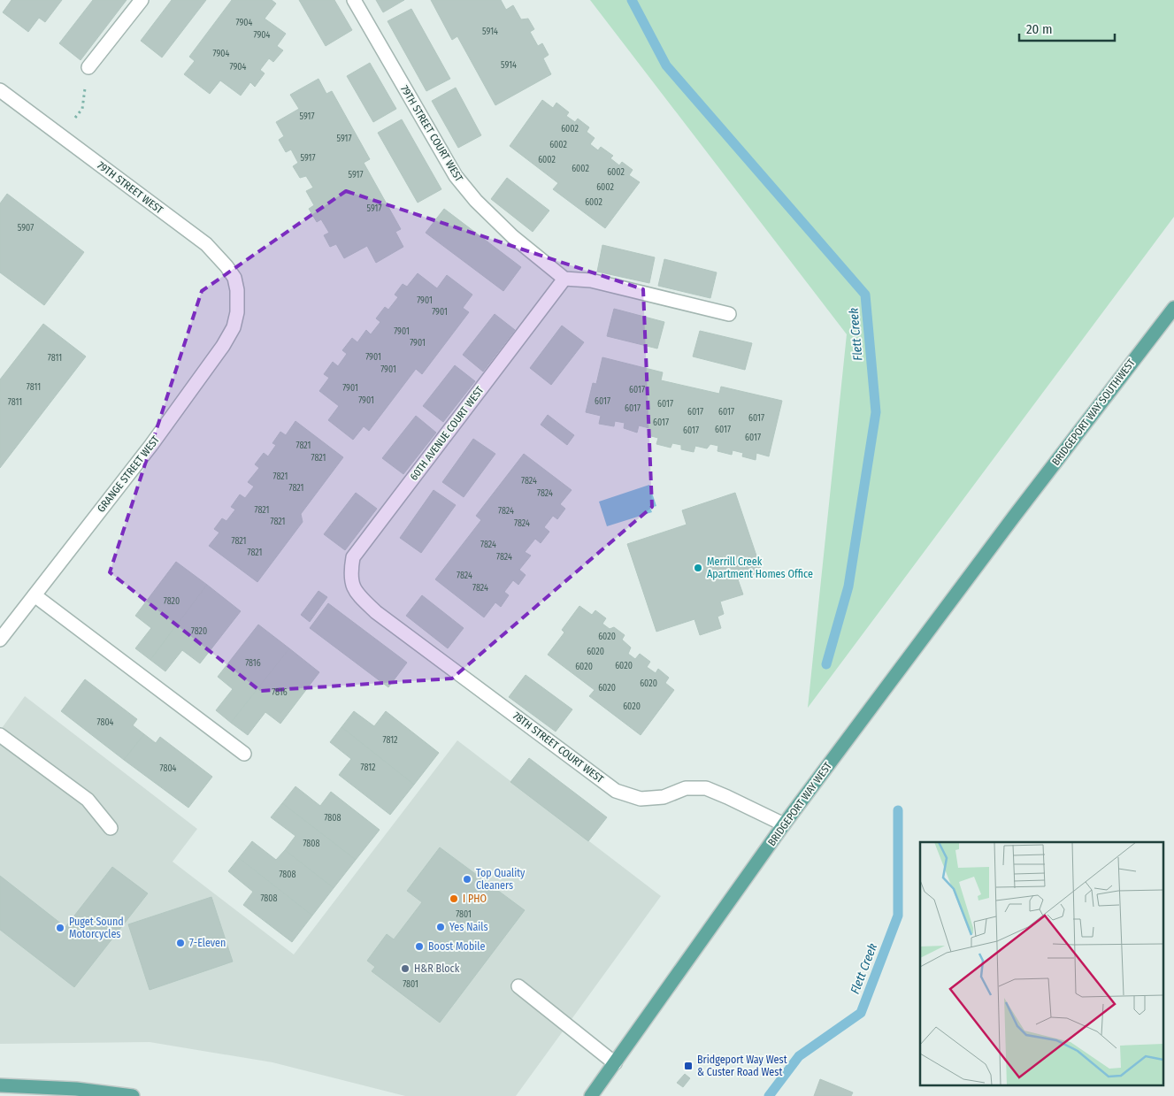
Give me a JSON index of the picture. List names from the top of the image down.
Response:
{
  "streets": {
    "main road": ["BRIDGEPORT WAY SOUTHWEST", "BRIDGEPORT WAY WEST"],
    "street": [
      "79TH STREET COURT WEST",
      "79TH STREET WEST",
      "60TH AVENUE COURT WEST",
      "GRANGE STREET WEST",
      "78TH STREET COURT WEST"
    ]
  },
  "crossings": [
    ["79TH STREET COURT WEST", "60TH AVENUE COURT WEST"],
    ["79TH STREET WEST", "GRANGE STREET WEST"],
    ["BRIDGEPORT WAY SOUTHWEST", "BRIDGEPORT WAY WEST"],
    ["60TH AVENUE COURT WEST", "78TH STREET COURT WEST"],
    ["78TH STREET COURT WEST", "BRIDGEPORT WAY WEST"]
  ],
  "water": ["Flett Creek"],
  "places": {
    "other": [
      "Merrill Creek Apartment Homes Office",
      "Top Quality Cleaners",
      "I PHO",
      "Yes Nails",
      "Puget Sound Motorcycles",
      "7-Eleven",
      "Boost Mobile",
      "H&R Block"
    ],
    "transit": ["Bridgeport Way West & Custer Road West"]
  },
  "house_numbers": [
    "7904",
    "5914",
    "7904",
    "7904",
    "5914",
    "7904",
    "5917",
    "6002",
    "5917",
    "6002",
    "5917",
    "6002",
    "6002",
    "6002",
    "5917",
    "6002",
    "6002",
    "5917",
    "5907",
    "7901",
    "7901",
    "7901",
    "7901",
    "7901",
    "7811",
    "7901",
    "7811",
    "7901",
    "6017",
    "7901",
    "6017",
    "7811",
    "6017",
    "6017",
    "6017",
    "6017",
    "6017",
    "6017",
    "6017",
    "6017",
    "6017",
    "7821",
    "7821",
    "7821",
    "7824",
    "7821",
    "7824",
    "7821",
    "7824",
    "7821",
    "7824",
    "7821",
    "7824",
    "7821",
    "7824",
    "7824",
    "7824",
    "7820",
    "7820",
    "6020",
    "6020",
    "7816",
    "6020",
    "6020",
    "6020",
    "6020",
    "7816",
    "6020",
    "7804",
    "7812",
    "7812",
    "7804",
    "7808",
    "7808",
    "7808",
    "7808",
    "7801",
    "7801"
  ],
  "scale_bar": "20 m"
}
